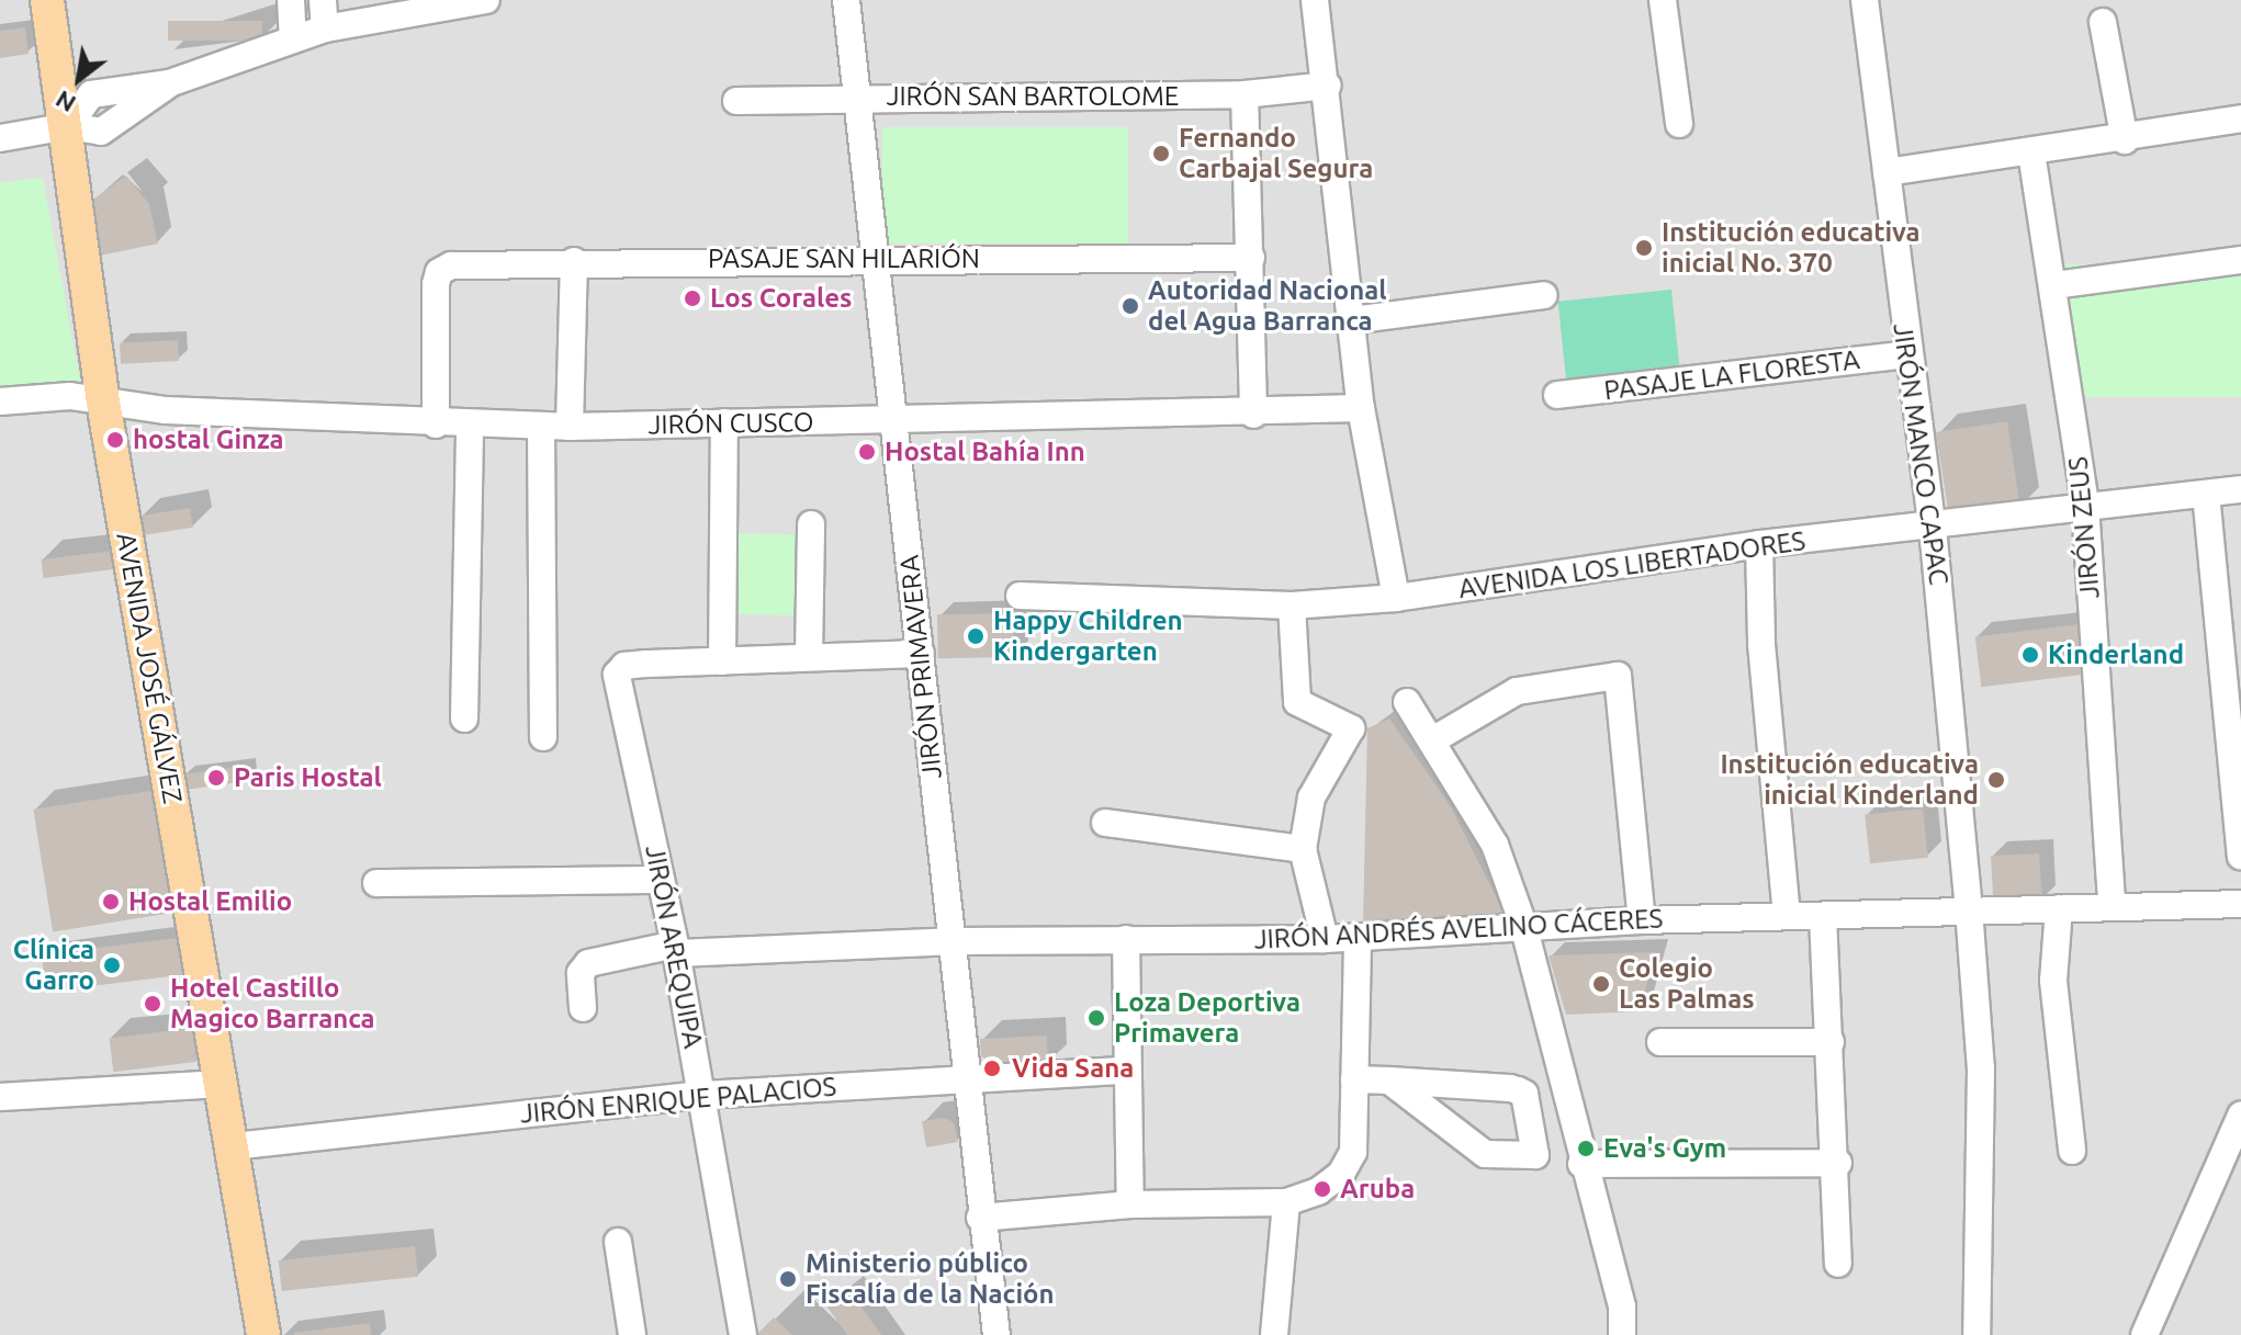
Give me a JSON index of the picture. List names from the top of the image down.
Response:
{
  "streets": {
    "main road": ["AVENIDA JOSÉ GÁLVEZ"],
    "street": [
      "JIRÓN SAN BARTOLOME",
      "PASAJE SAN HILARIÓN",
      "PASAJE LA FLORESTA",
      "JIRÓN CUSCO",
      "JIRÓN MANCO CAPAC",
      "JIRÓN ZEUS",
      "AVENIDA LOS LIBERTADORES",
      "JIRÓN PRIMAVERA",
      "JIRÓN ANDRÉS AVELINO CÁCERES",
      "JIRÓN AREQUIPA",
      "JIRÓN ENRIQUE PALACIOS"
    ]
  },
  "crossings": [
    ["JIRÓN SAN BARTOLOME", "JIRÓN PRIMAVERA"],
    ["PASAJE SAN HILARIÓN", "JIRÓN CUSCO"],
    ["PASAJE SAN HILARIÓN", "JIRÓN PRIMAVERA"],
    ["PASAJE LA FLORESTA", "JIRÓN MANCO CAPAC"],
    ["JIRÓN CUSCO", "JIRÓN PRIMAVERA"],
    ["JIRÓN CUSCO", "AVENIDA JOSÉ GÁLVEZ"],
    ["JIRÓN MANCO CAPAC", "AVENIDA LOS LIBERTADORES"],
    ["JIRÓN MANCO CAPAC", "JIRÓN ANDRÉS AVELINO CÁCERES"],
    ["JIRÓN ZEUS", "AVENIDA LOS LIBERTADORES"],
    ["JIRÓN ZEUS", "JIRÓN ANDRÉS AVELINO CÁCERES"],
    ["JIRÓN PRIMAVERA", "JIRÓN ANDRÉS AVELINO CÁCERES"],
    ["JIRÓN PRIMAVERA", "JIRÓN ENRIQUE PALACIOS"],
    ["AVENIDA JOSÉ GÁLVEZ", "JIRÓN ENRIQUE PALACIOS"],
    ["JIRÓN ANDRÉS AVELINO CÁCERES", "JIRÓN AREQUIPA"],
    ["JIRÓN AREQUIPA", "JIRÓN ENRIQUE PALACIOS"]
  ],
  "places": [
    "Fernando Carbajal Segura",
    "Institución educativa inicial No. 370",
    "Los Corales",
    "Autoridad Nacional del Agua Barranca",
    "hostal Ginza",
    "Hostal Bahía Inn",
    "Happy Children Kindergarten",
    "Kinderland",
    "Paris Hostal",
    "Institución educativa inicial Kinderland",
    "Hostal Emilio",
    "Clínica Garro",
    "Colegio Las Palmas",
    "Hotel Castillo Magico Barranca",
    "Loza Deportiva Primavera",
    "Vida Sana",
    "Eva's Gym",
    "Aruba",
    "Ministerio público Fiscalía de la Nación"
  ],
  "north": "bottom left"
}
